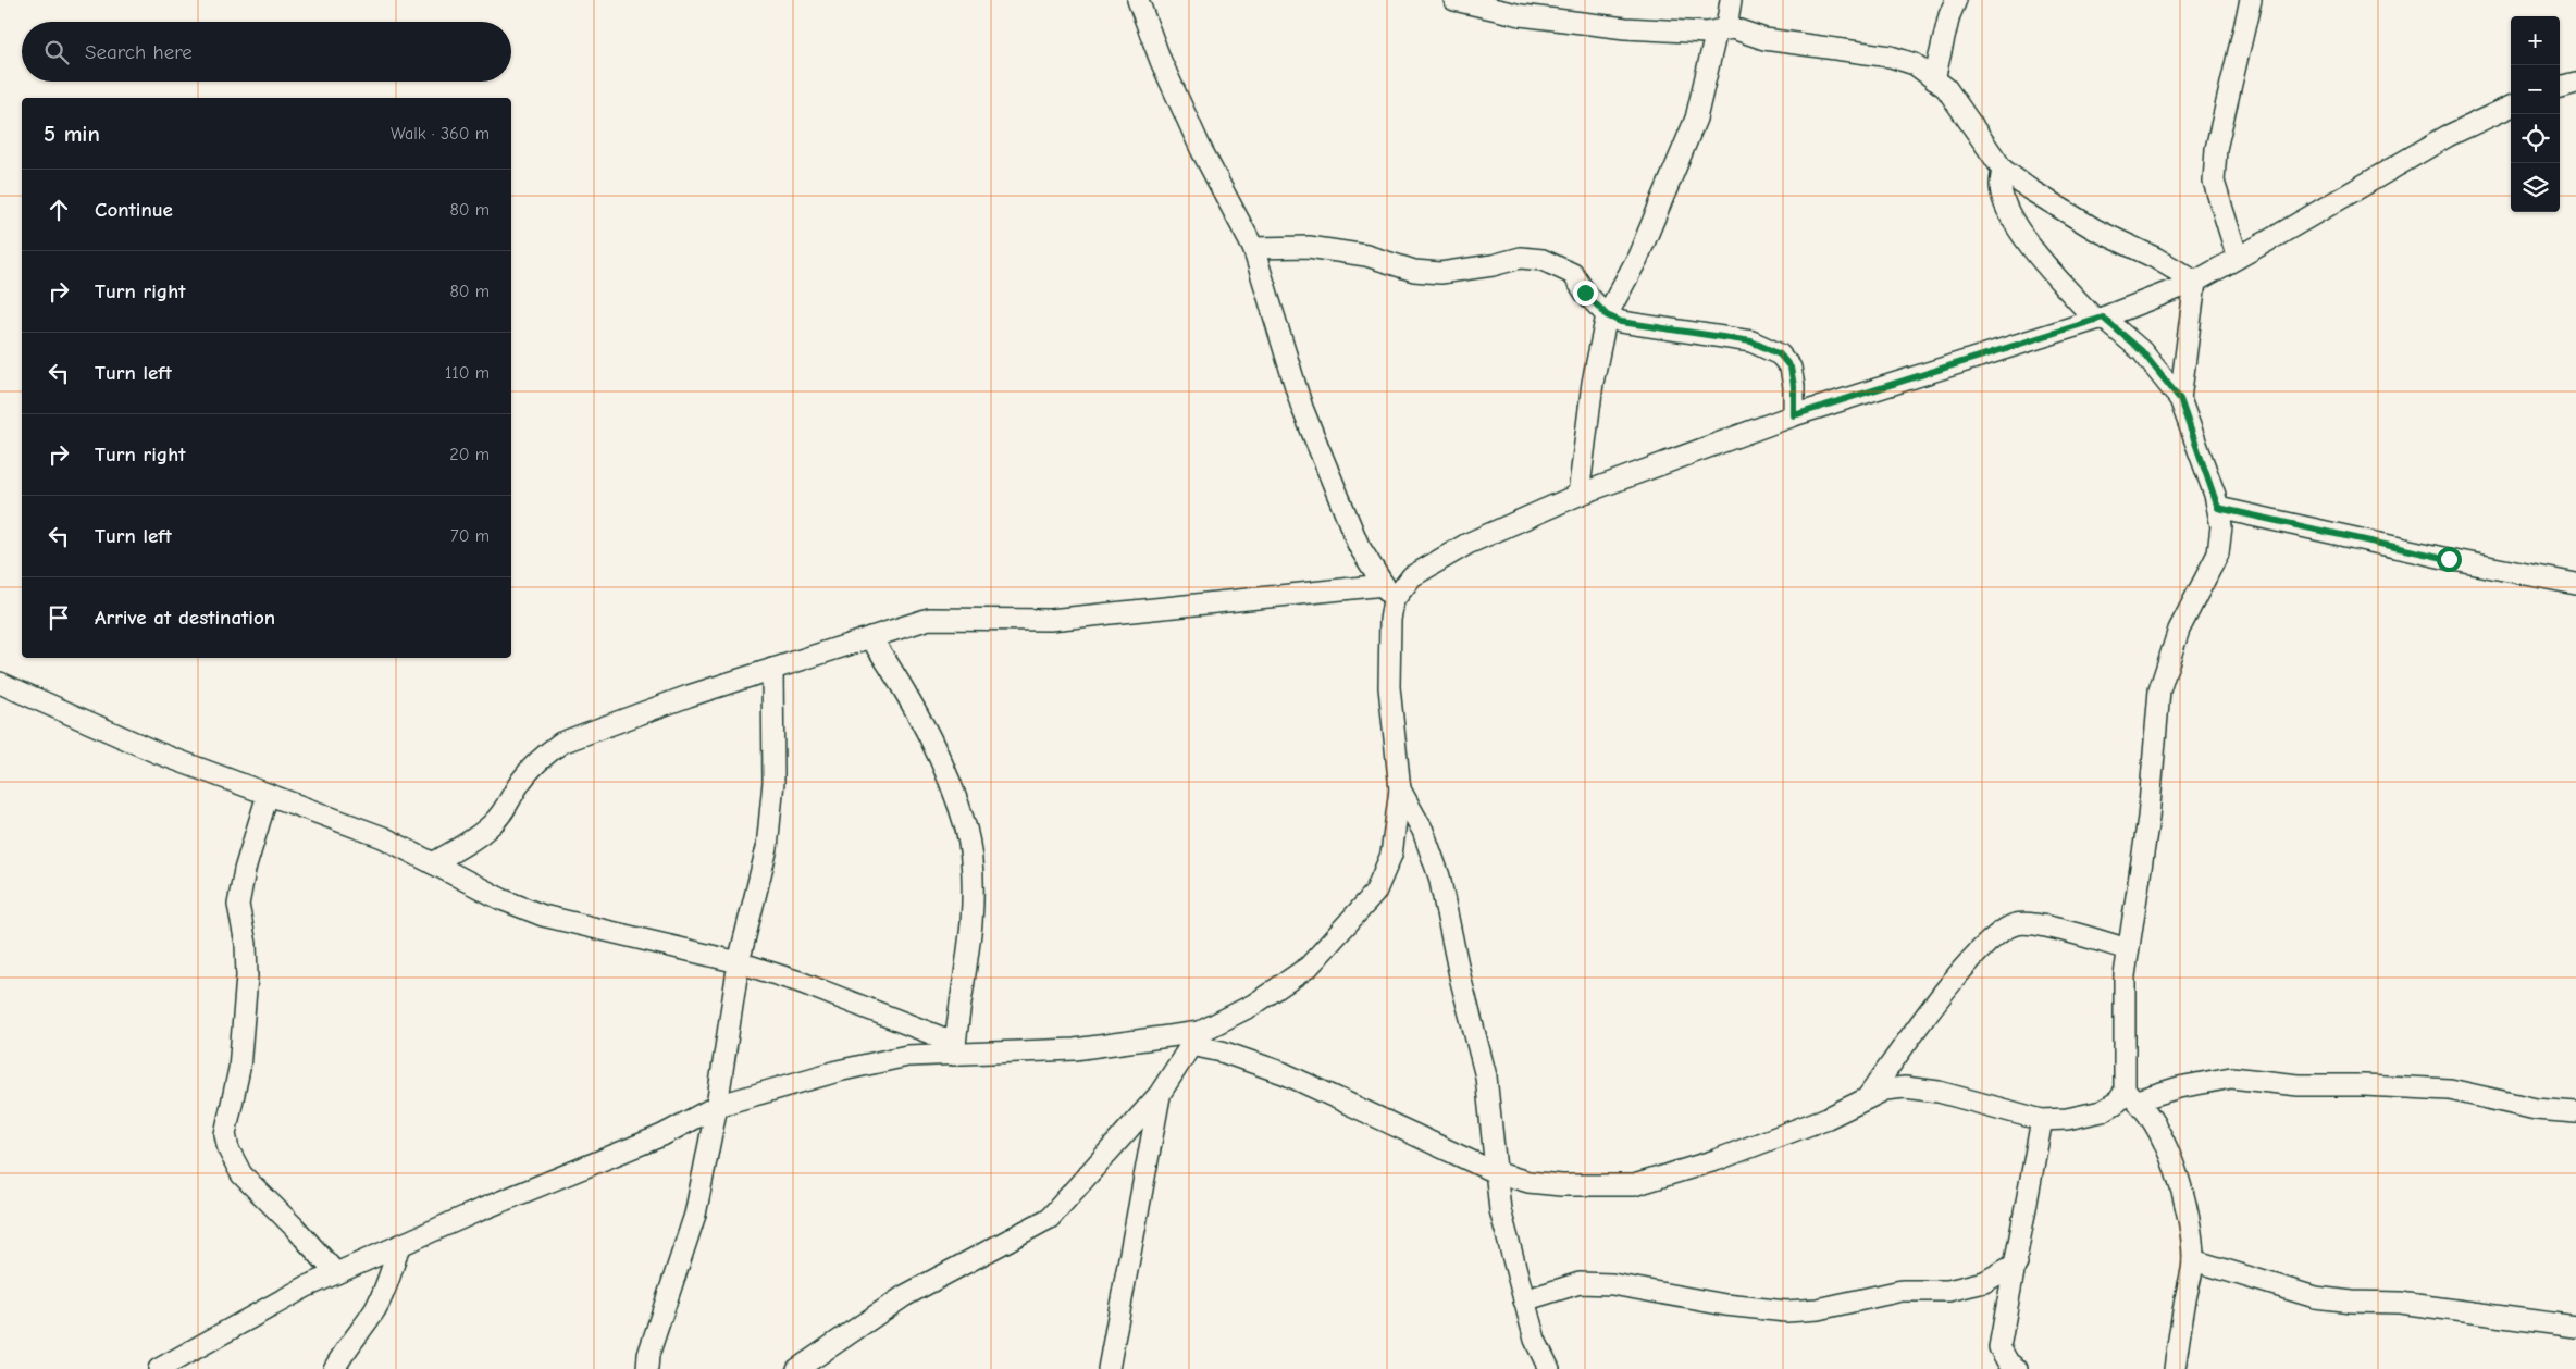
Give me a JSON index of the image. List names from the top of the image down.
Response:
{
  "page": {
    "map_buttons": ["+", "−"],
    "search": "Search here",
    "heading": ["5 min", "Walk · 360 m"],
    "list": [
      ["Continue", "80 m"],
      ["Turn right", "80 m"],
      ["Turn left", "110 m"],
      ["Turn right", "20 m"],
      ["Turn left", "70 m"],
      "Arrive at destination"
    ]
  }
}
